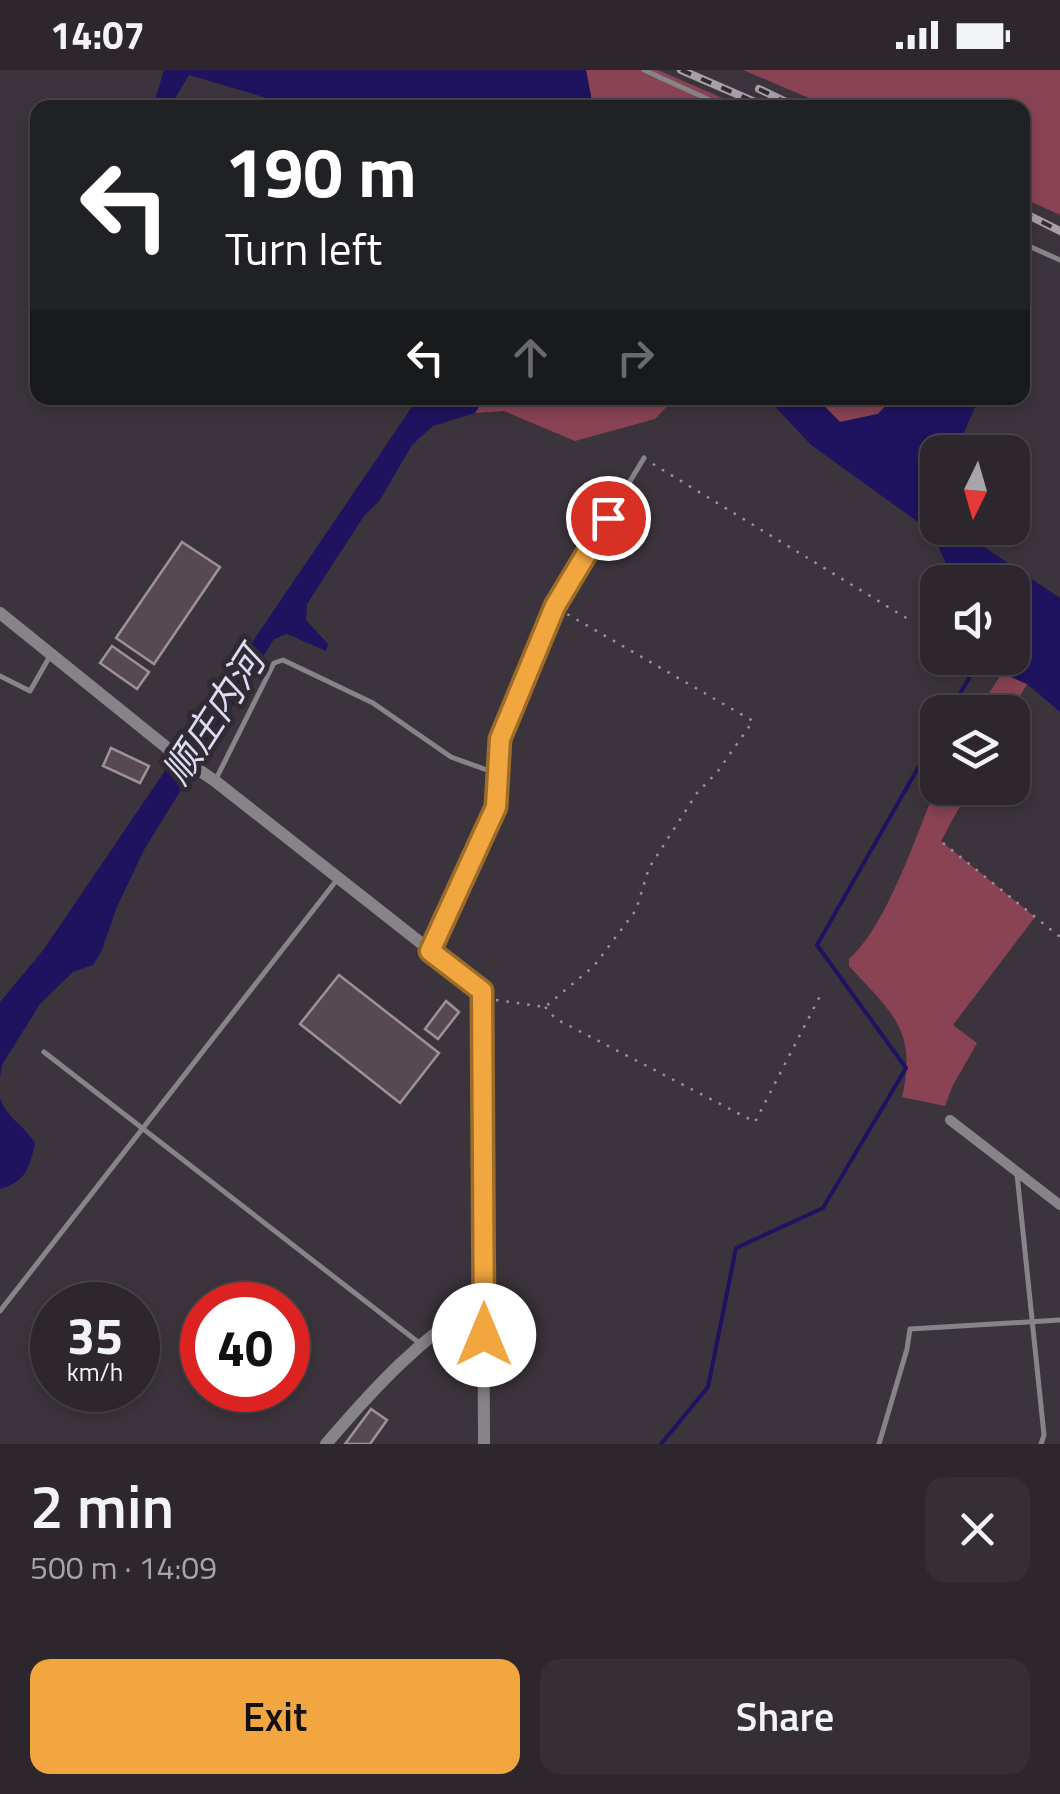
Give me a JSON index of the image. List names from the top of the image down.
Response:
{
  "water": ["顺庄内河"],
  "north": "bottom",
  "page": {
    "status": "14:07",
    "turn": ["190 m", "Turn left"],
    "speed": "35 km/h",
    "limit": "40",
    "heading": ["2 min", "500 m · 14:09"],
    "buttons": ["Exit", "Share"]
  }
}
